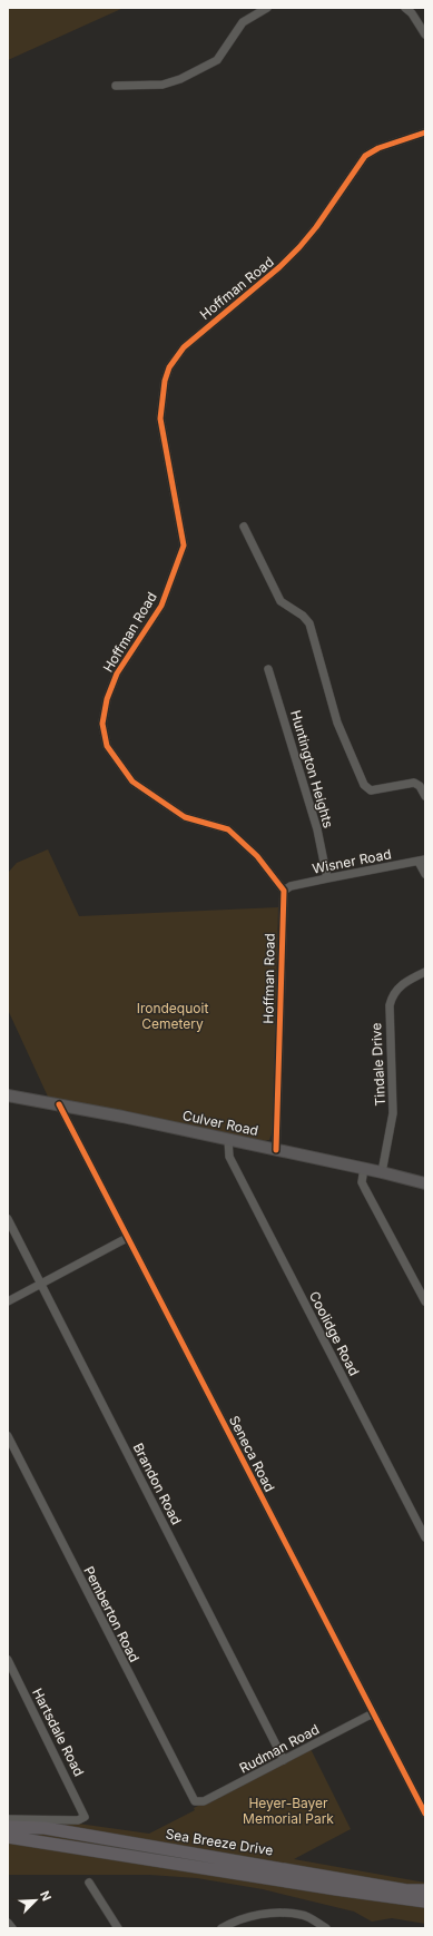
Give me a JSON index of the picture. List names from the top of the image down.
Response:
{
  "streets": {
    "main road": ["Culver Road", "Sea Breeze Drive"],
    "street": [
      "Hoffman Road",
      "Huntington Heights",
      "Wisner Road",
      "Tindale Drive",
      "Coolidge Road",
      "Seneca Road",
      "Brandon Road",
      "Pemberton Road",
      "Hartsdale Road",
      "Rudman Road"
    ]
  },
  "crossings": [
    ["Hoffman Road", "Wisner Road"],
    ["Hoffman Road", "Culver Road"],
    ["Huntington Heights", "Wisner Road"],
    ["Tindale Drive", "Culver Road"],
    ["Culver Road", "Coolidge Road"],
    ["Culver Road", "Seneca Road"],
    ["Seneca Road", "Rudman Road"],
    ["Brandon Road", "Rudman Road"],
    ["Pemberton Road", "Rudman Road"]
  ],
  "parks": ["Irondequoit Cemetery", "Heyer-Bayer Memorial Park"],
  "north": "top right"
}
